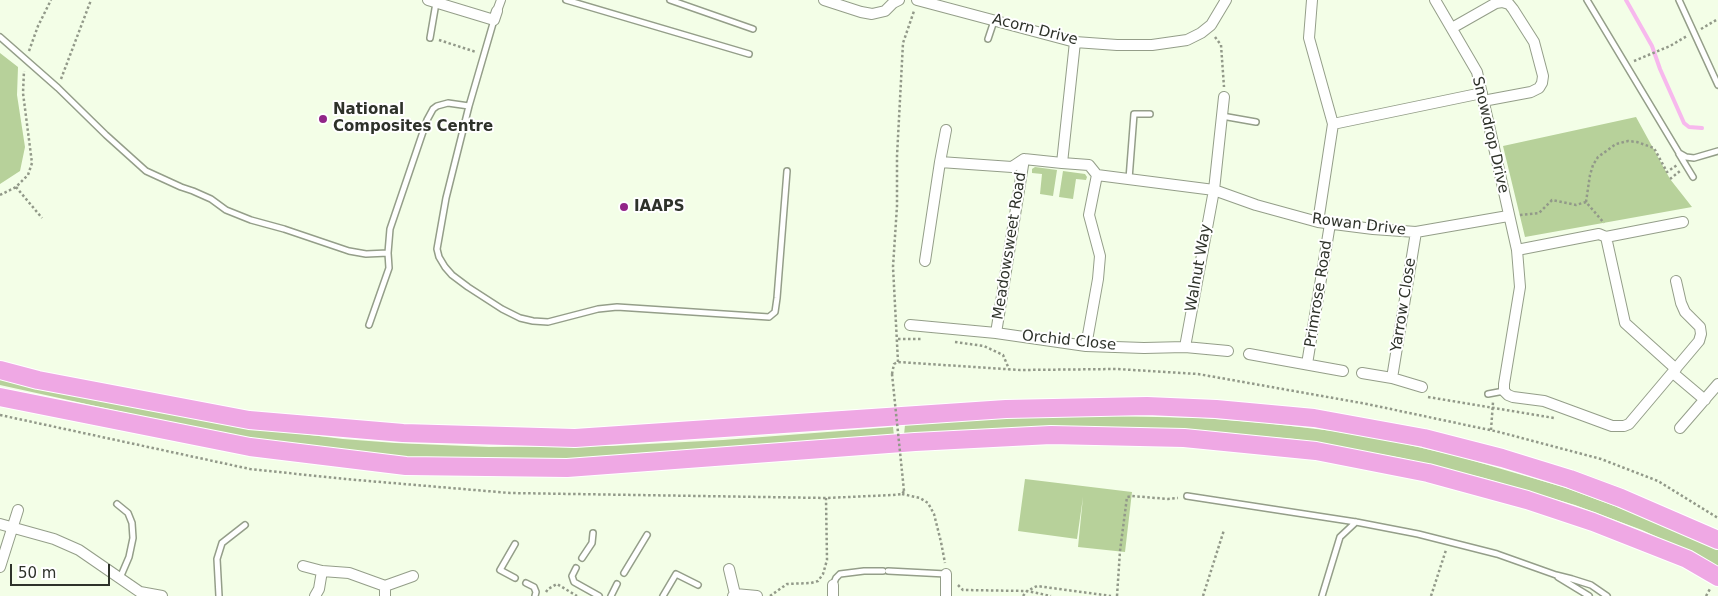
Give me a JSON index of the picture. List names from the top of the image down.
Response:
{
  "streets": {
    "street": [
      "Acorn Drive",
      "Snowdrop Drive",
      "Rowan Drive",
      "Meadowsweet Road",
      "Walnut Way",
      "Primrose Road",
      "Yarrow Close",
      "Orchid Close"
    ]
  },
  "crossings": [
    ["Snowdrop Drive", "Rowan Drive"],
    ["Rowan Drive", "Meadowsweet Road"],
    ["Rowan Drive", "Walnut Way"],
    ["Rowan Drive", "Primrose Road"],
    ["Rowan Drive", "Yarrow Close"],
    ["Meadowsweet Road", "Orchid Close"],
    ["Walnut Way", "Orchid Close"]
  ],
  "places": ["National Composites Centre", "IAAPS"],
  "scale_bar": "50 m"
}
